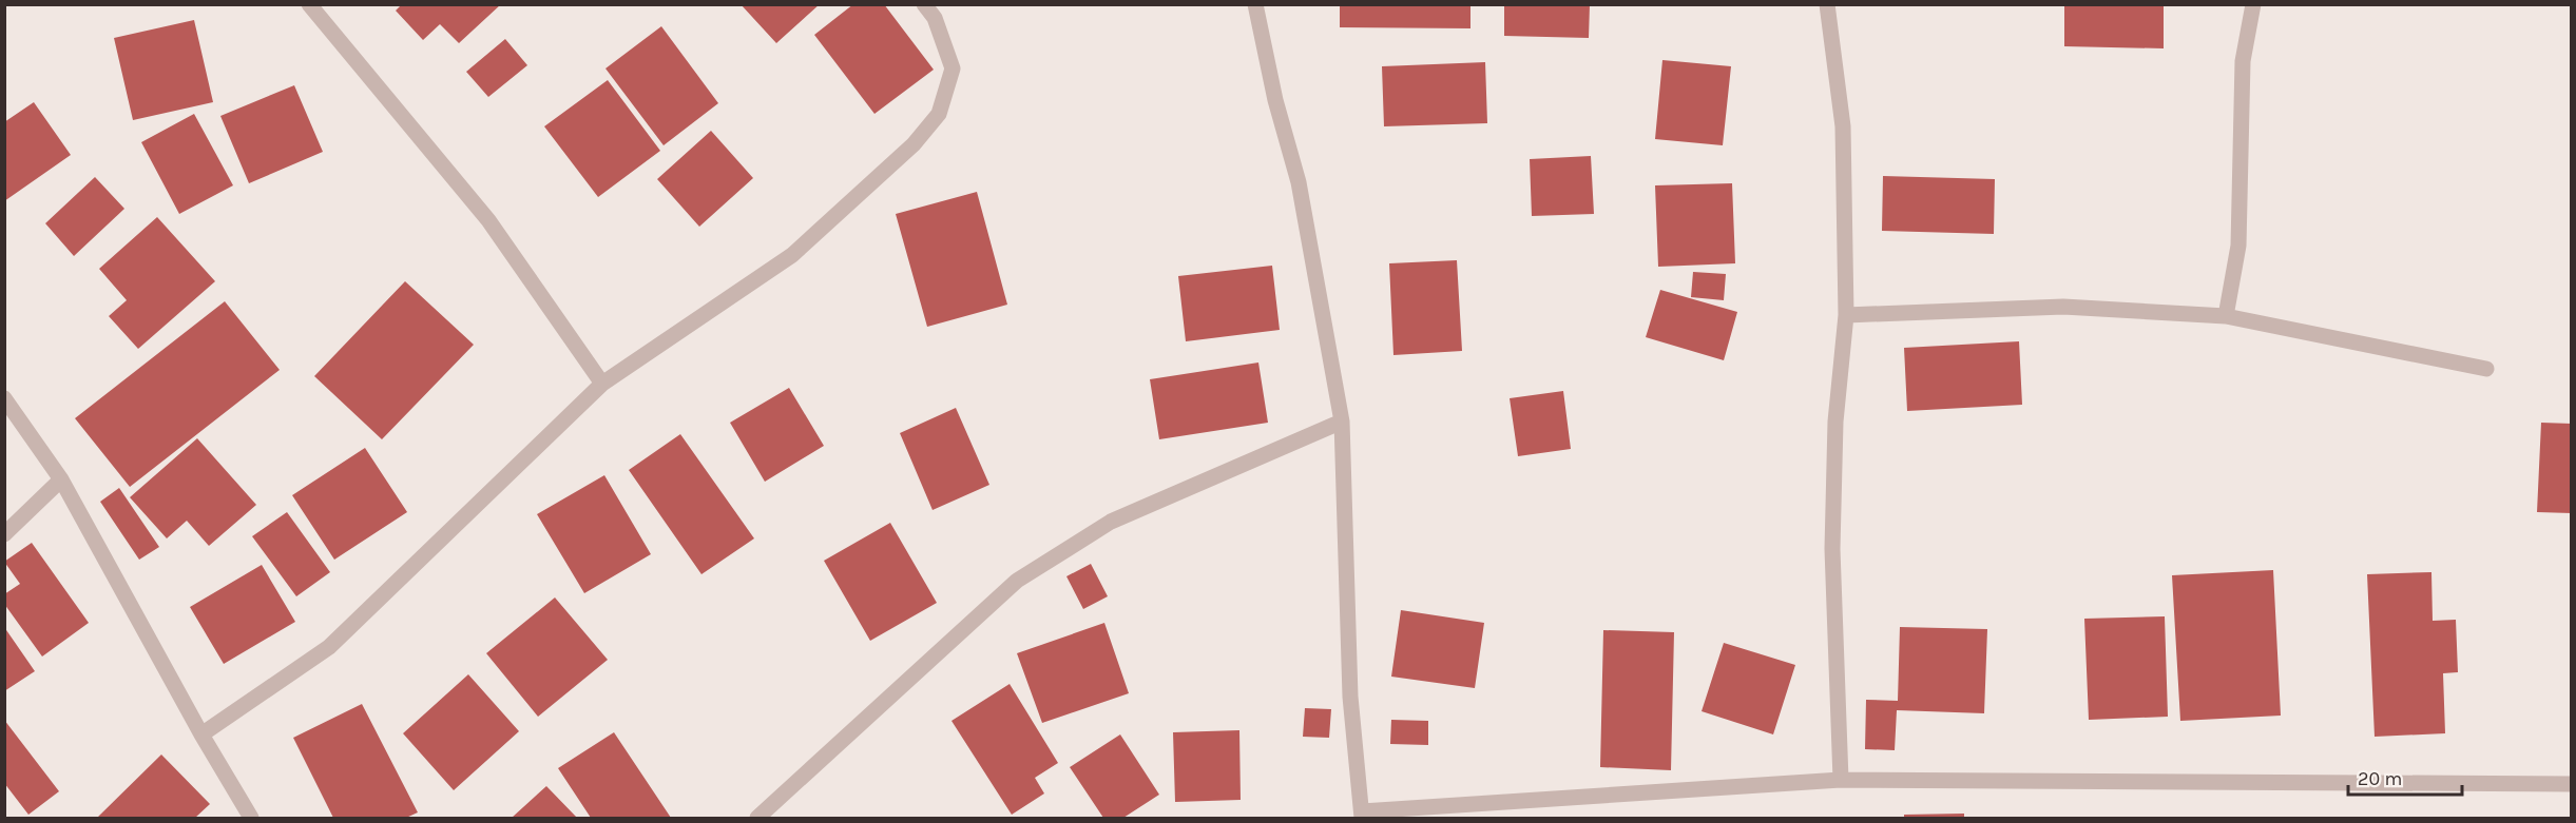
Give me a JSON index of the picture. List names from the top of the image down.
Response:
{
  "scale_bar": "20 m"
}
